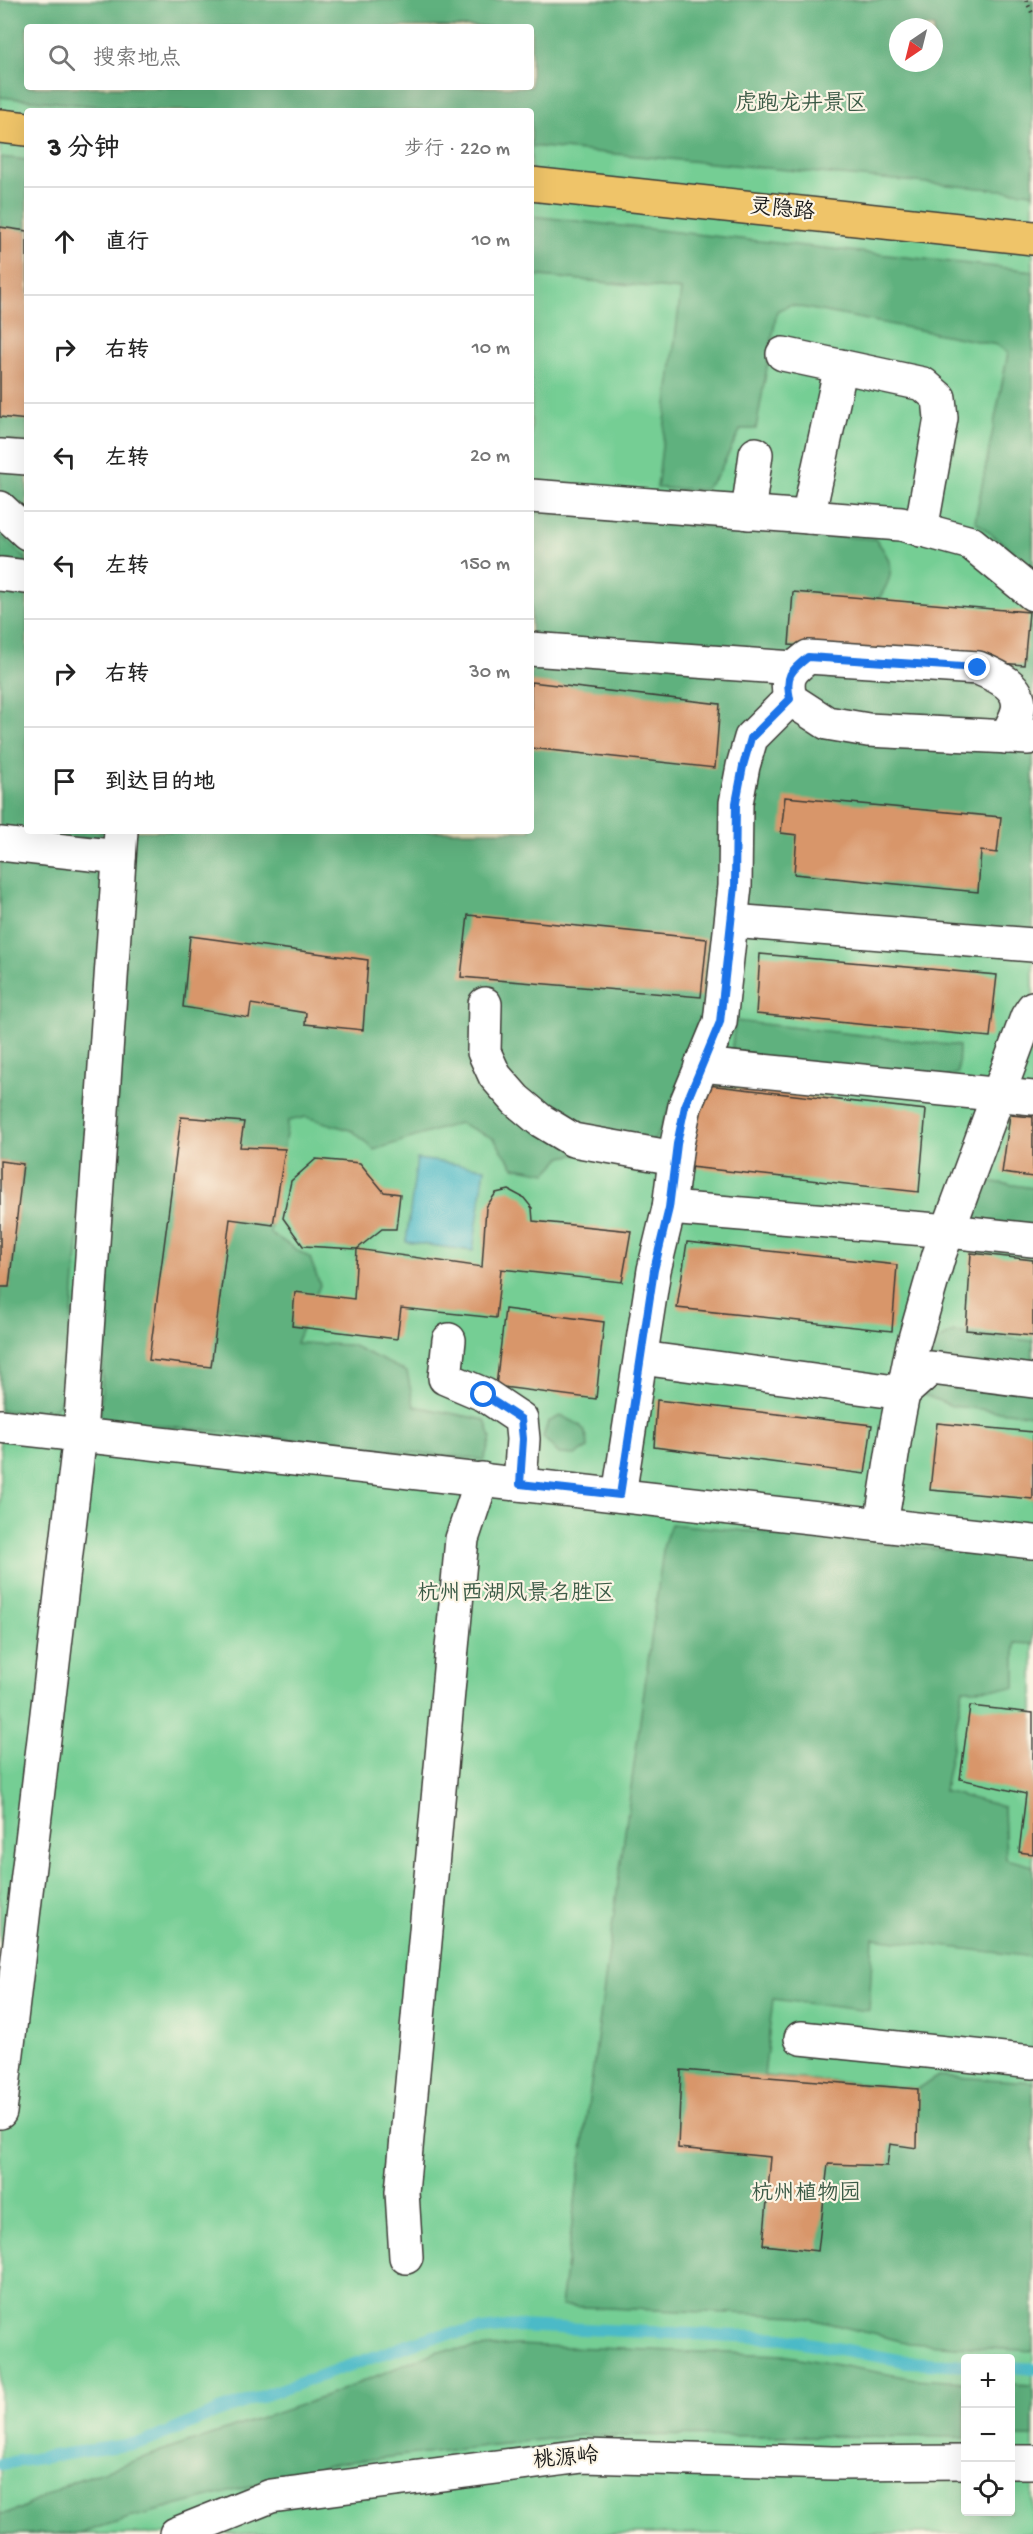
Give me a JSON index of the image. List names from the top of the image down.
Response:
{
  "streets": {
    "main road": ["灵隐路"],
    "street": ["桃源岭"]
  },
  "parks": ["虎跑龙井景区", "杭州西湖风景名胜区", "杭州植物园"],
  "north": "bottom left",
  "page": {
    "search": "搜索地点",
    "heading": ["3 分钟", "步行 · 220 m"],
    "list": [
      ["直行", "10 m"],
      ["右转", "10 m"],
      ["左转", "20 m"],
      ["左转", "150 m"],
      ["右转", "30 m"],
      "到达目的地"
    ],
    "map_buttons": ["+", "−"]
  }
}
